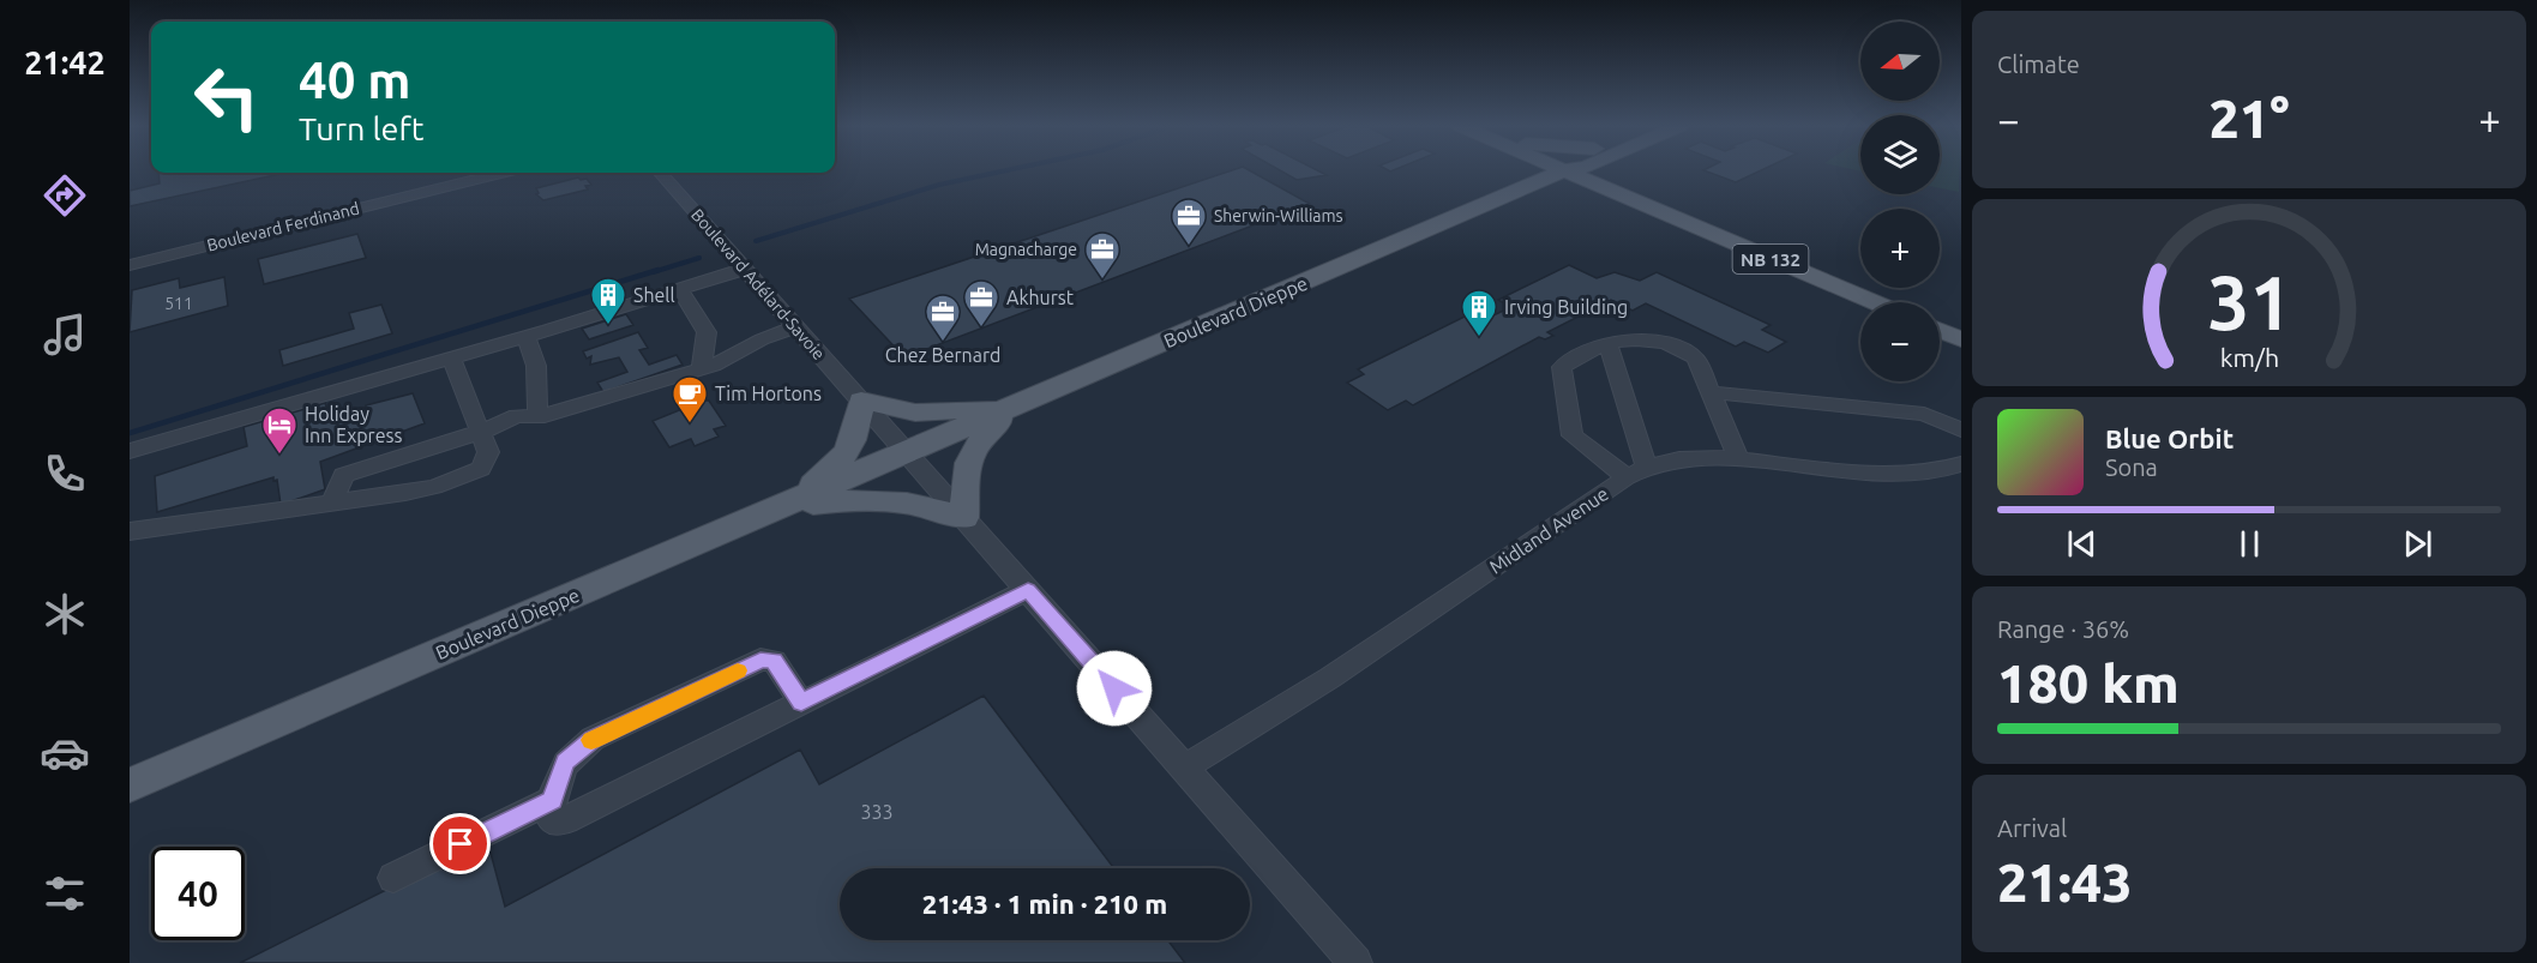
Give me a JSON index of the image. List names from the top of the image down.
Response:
{
  "streets": {
    "main road": ["NB 132", "Boulevard Dieppe"],
    "street": ["Boulevard Ferdinand", "Boulevard Adélard-Savoie", "Midland Avenue"]
  },
  "crossings": [
    ["Boulevard Adélard-Savoie", "Boulevard Dieppe"]
  ],
  "places": {
    "office": [
      "Sherwin-Williams",
      "Magnacharge",
      "Akhurst",
      "Chez Bernard"
    ],
    "building": ["Shell", "Irving Building"],
    "cafe": ["Tim Hortons"],
    "hotel": ["Holiday Inn Express"]
  },
  "house_numbers": ["511", "333"],
  "north": "left",
  "page": {
    "tabs": "21:42",
    "tile": [
      "Climate",
      ["Range · 36%", "180 km"],
      ["Arrival", "21:43"]
    ],
    "map_buttons": ["+", "−"],
    "turn": ["40 m", "Turn left"],
    "heat": ["−", "21°", "+"],
    "song": ["Blue Orbit", "Sona"],
    "limit": "40",
    "trip": "21:43 · 1 min · 210 m",
    "gauge": ["31", "km/h"]
  }
}
